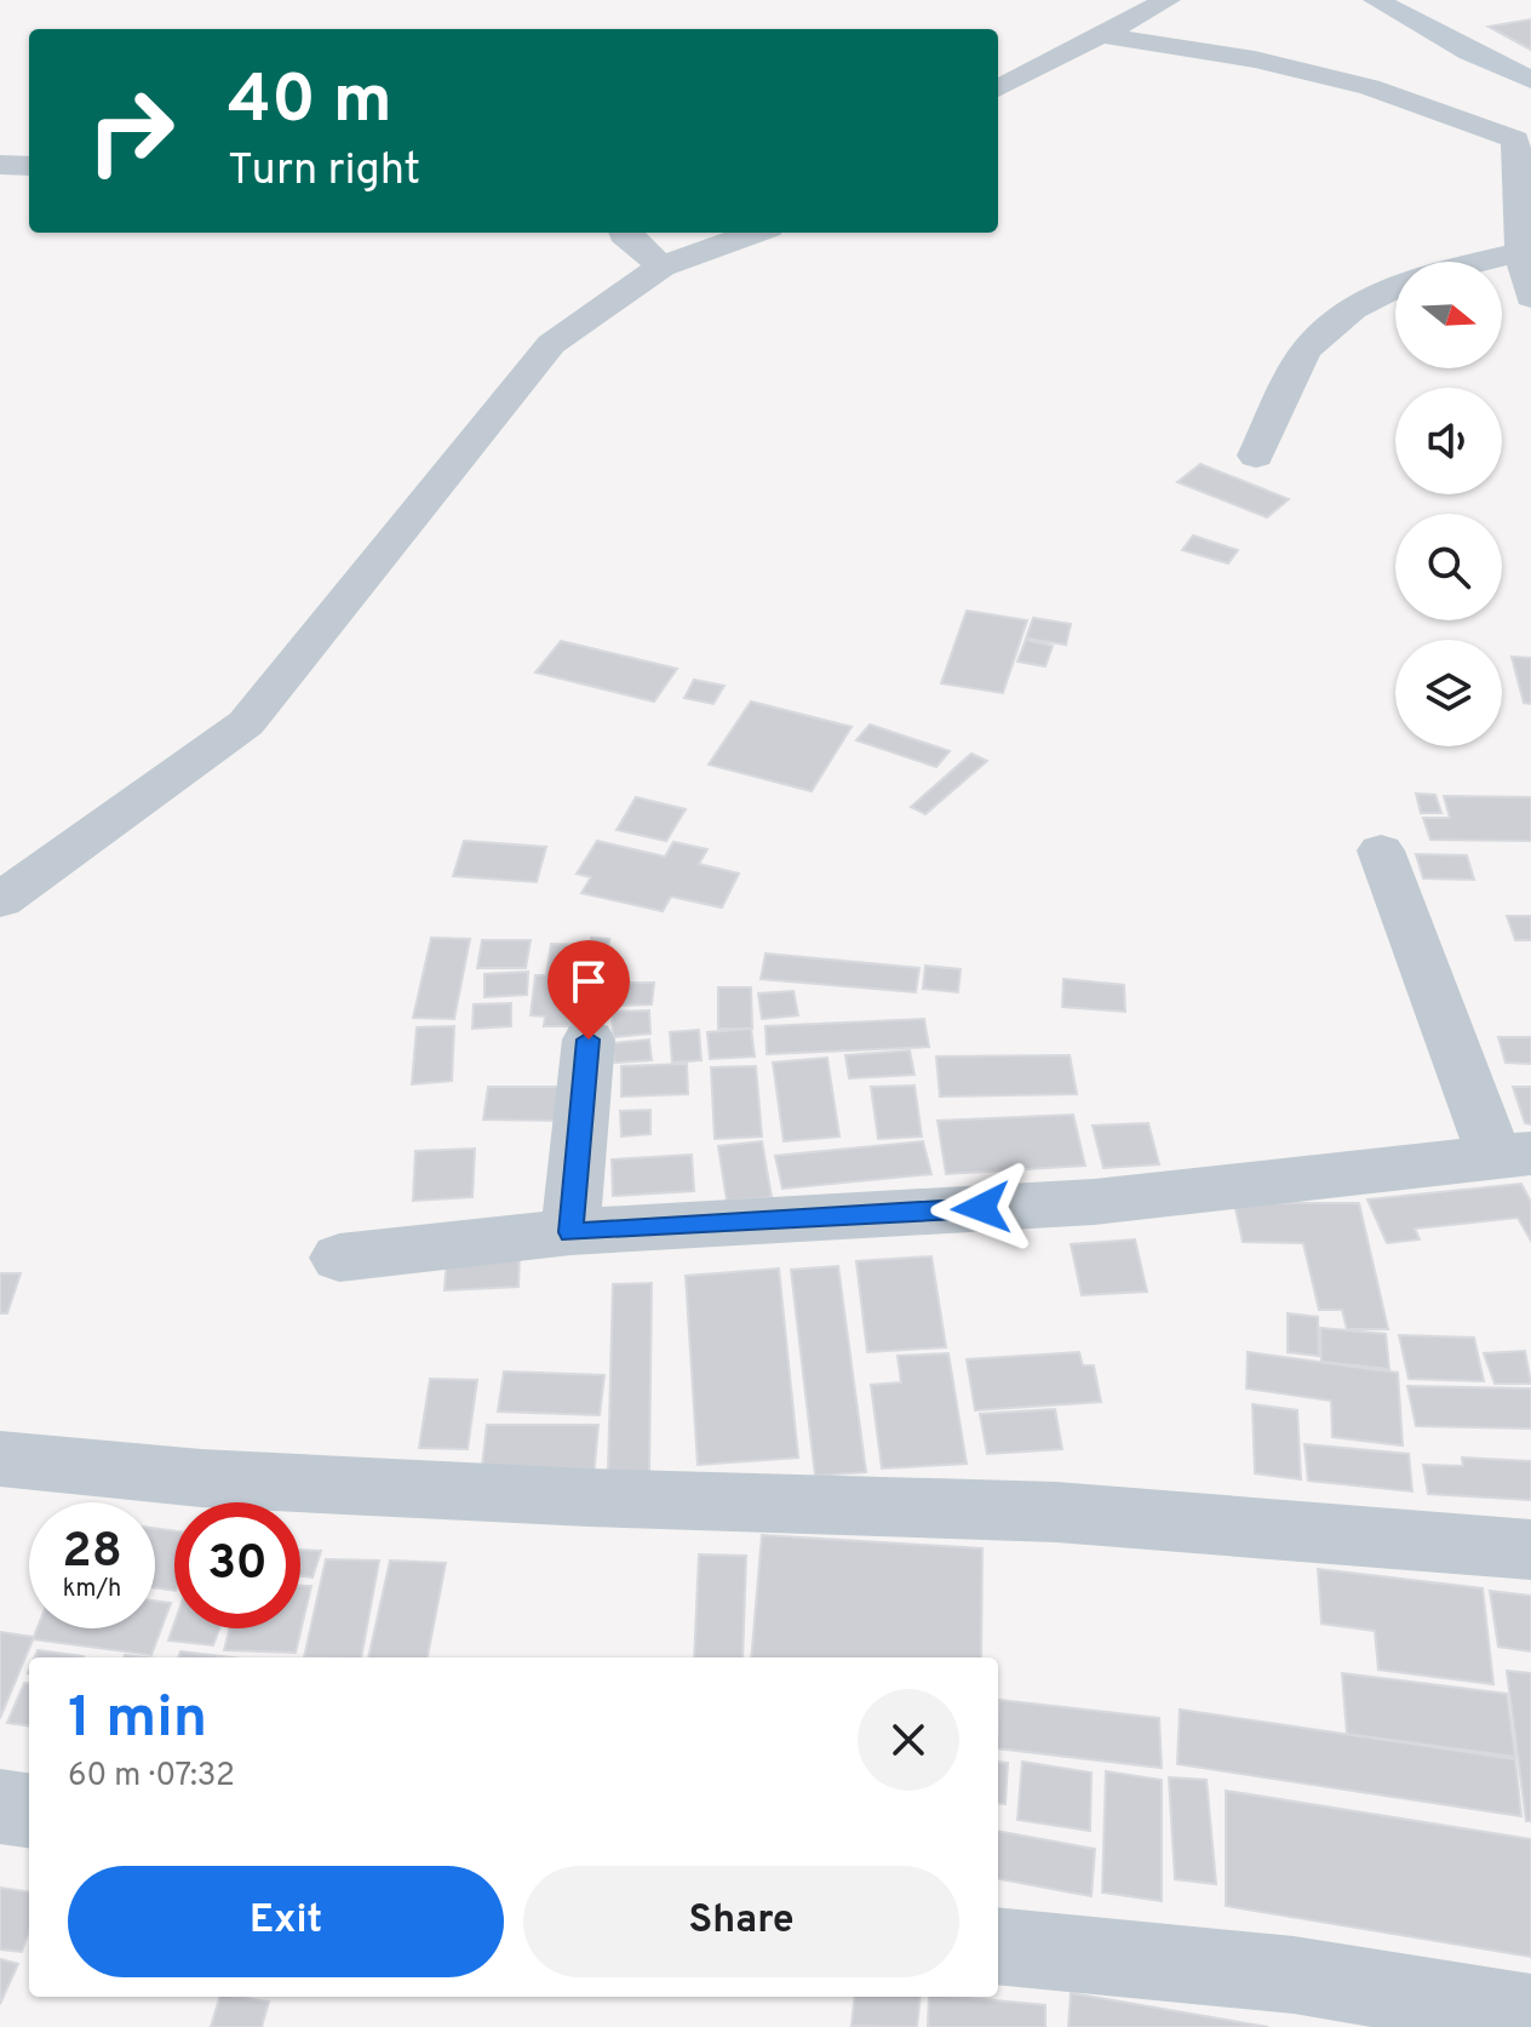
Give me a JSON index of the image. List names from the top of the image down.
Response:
{
  "north": "right",
  "page": {
    "turn": ["40 m", "Turn right"],
    "speed": "28 km/h",
    "limit": "30",
    "heading": ["1 min", "60 m · 07:32"],
    "buttons": ["Exit", "Share"]
  }
}
